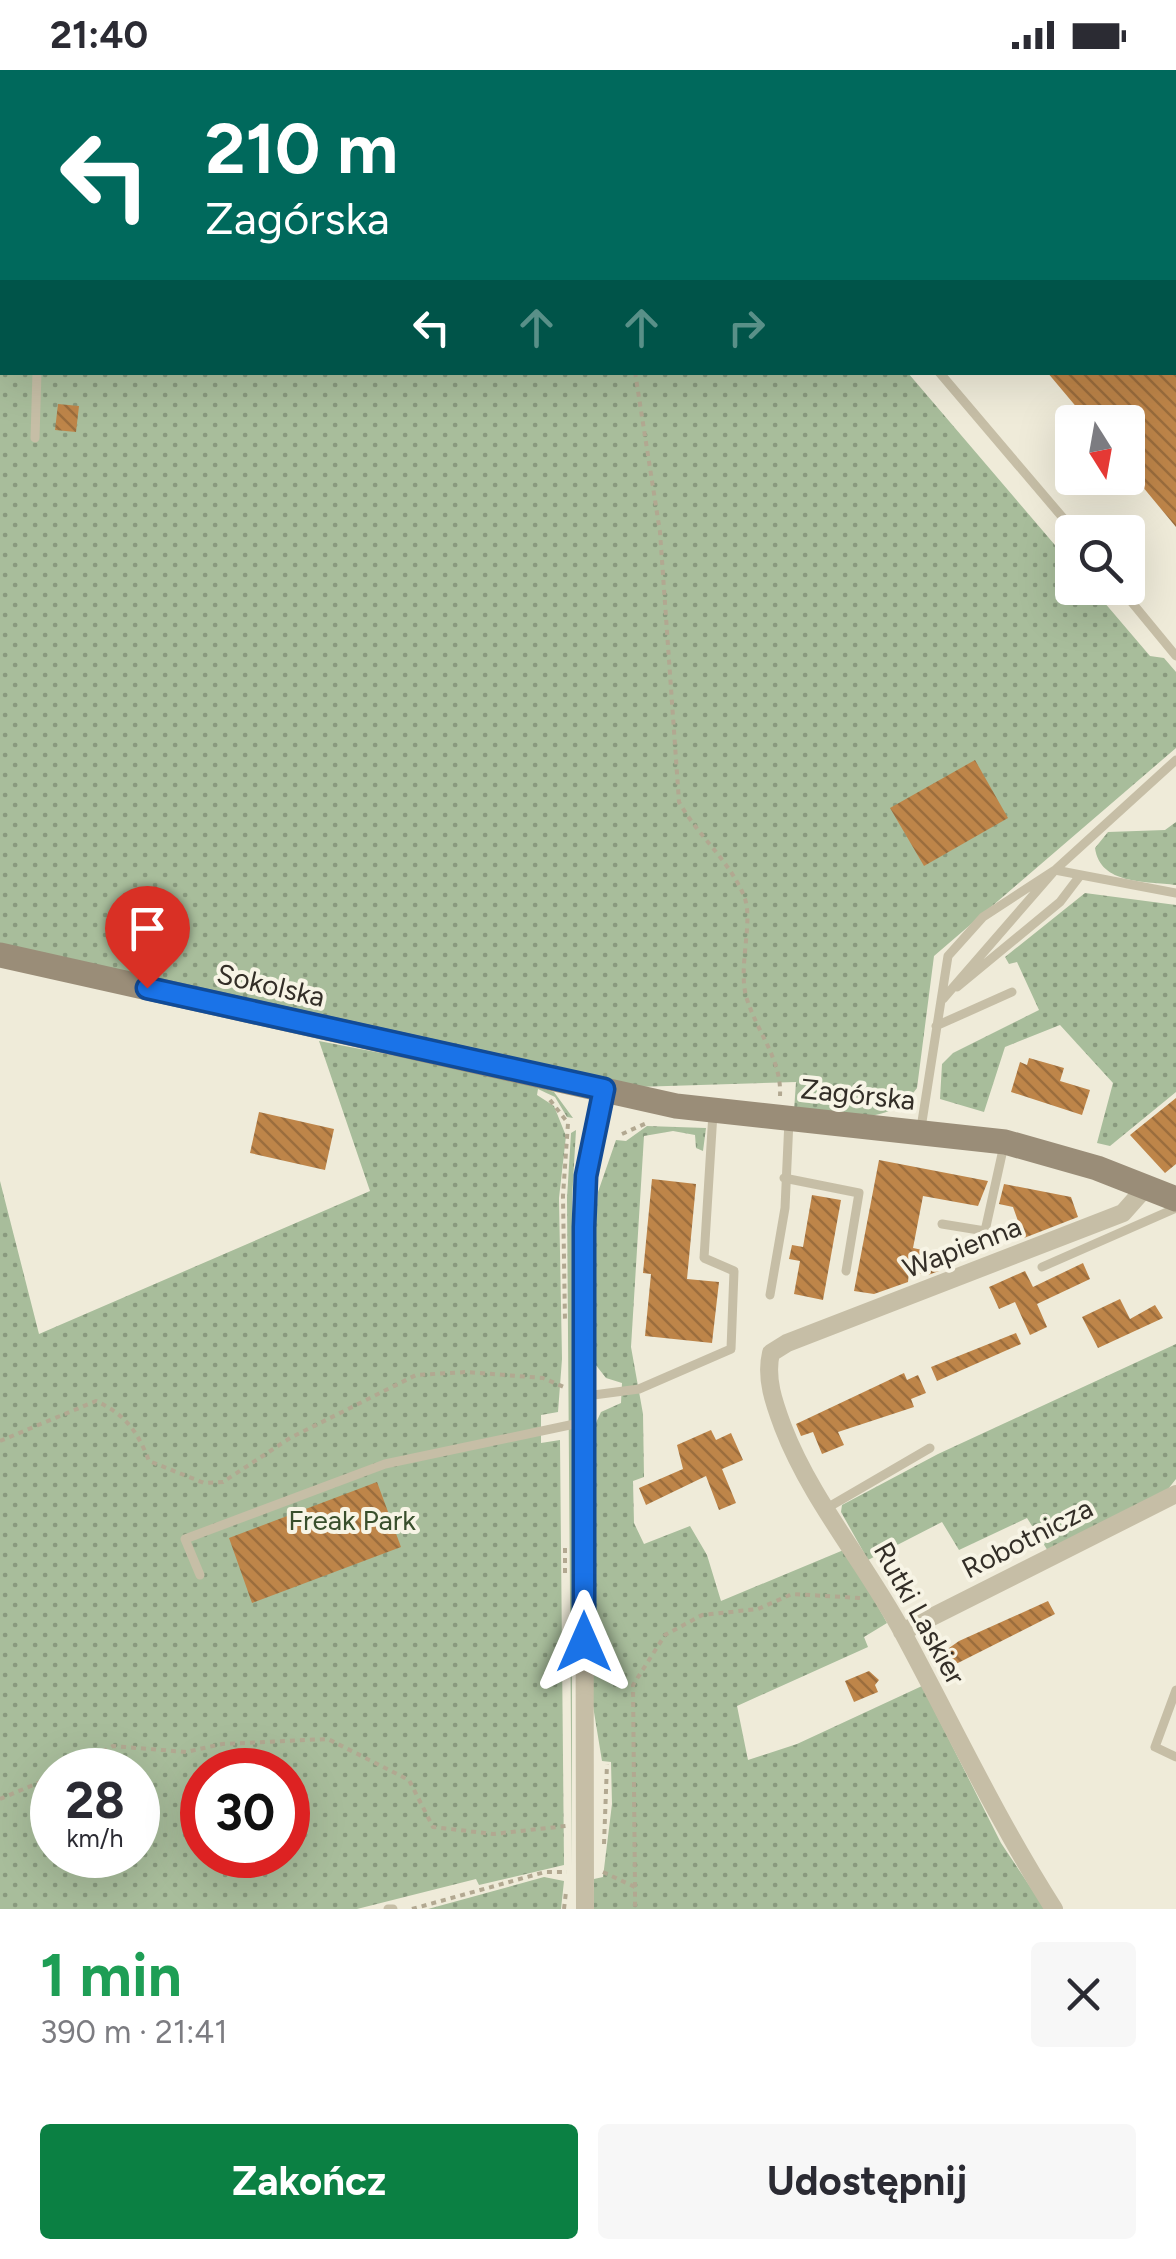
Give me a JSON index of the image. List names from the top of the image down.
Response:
{
  "streets": {
    "street": [
      "Sokolska",
      "Zagórska",
      "Wapienna",
      "Robotnicza",
      "Rutki Laskier"
    ]
  },
  "crossings": [
    ["Sokolska", "Zagórska"],
    ["Zagórska", "Wapienna"],
    ["Wapienna", "Rutki Laskier"],
    ["Robotnicza", "Rutki Laskier"]
  ],
  "parks": ["Freak Park"],
  "north": "bottom",
  "page": {
    "status": "21:40",
    "turn": ["210 m", "Zagórska"],
    "speed": "28 km/h",
    "limit": "30",
    "heading": ["1 min", "390 m · 21:41"],
    "buttons": ["Zakończ", "Udostępnij"]
  }
}
